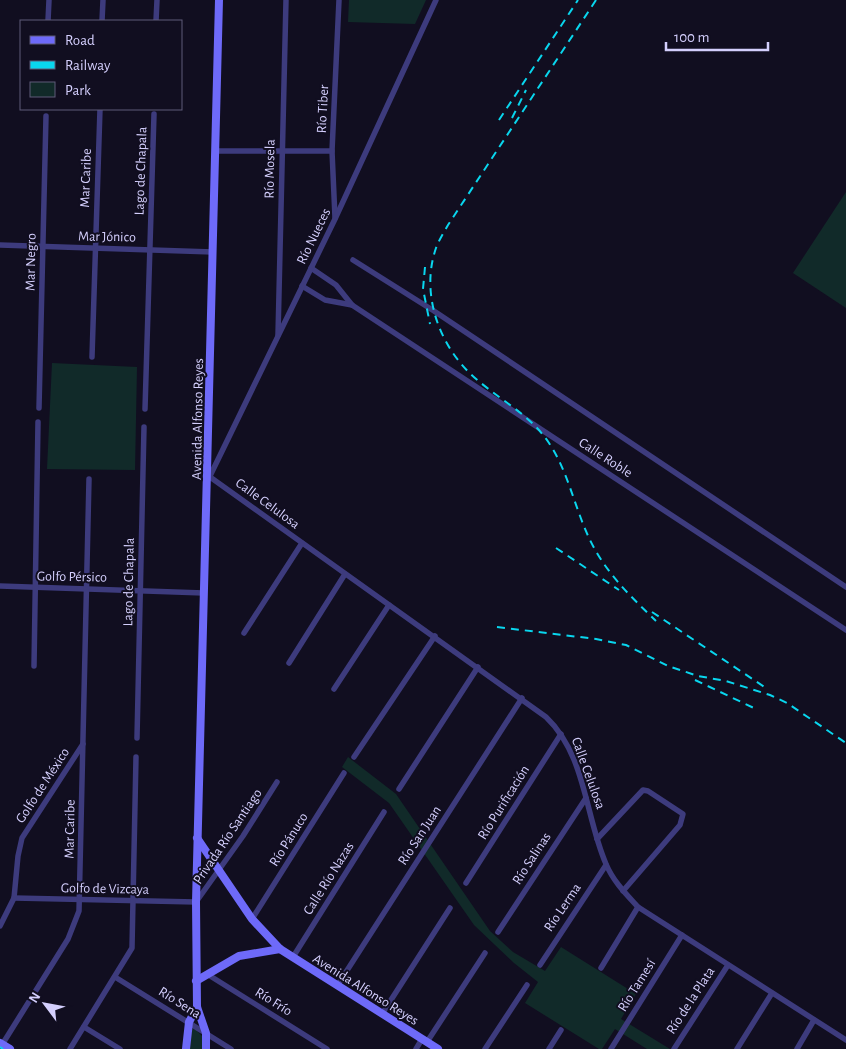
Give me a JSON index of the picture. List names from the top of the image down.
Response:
{
  "streets": {
    "street": [
      "Río Tiber",
      "Río Mosela",
      "Lago de Chapala",
      "Mar Caribe",
      "Mar Jónico",
      "Río Nueces",
      "Mar Negro",
      "Avenida Alfonso Reyes",
      "Calle Roble",
      "Calle Celulosa",
      "Golfo Pérsico",
      "Golfo de México",
      "Río Purificación",
      "Río San Juan",
      "Privada Río Santiago",
      "Río Pánuco",
      "Río Salinas",
      "Calle Río Nazas",
      "Golfo de Vizcaya",
      "Río Lerma",
      "Río Tamesí",
      "Río de la Plata",
      "Río Frío",
      "Río Sena"
    ]
  },
  "crossings": [
    ["Río Tiber", "Río Nueces"],
    ["Río Mosela", "Río Nueces"],
    ["Lago de Chapala", "Mar Jónico"],
    ["Lago de Chapala", "Golfo Pérsico"],
    ["Mar Caribe", "Mar Jónico"],
    ["Mar Caribe", "Golfo Pérsico"],
    ["Mar Caribe", "Golfo de México"],
    ["Mar Caribe", "Golfo de Vizcaya"],
    ["Mar Jónico", "Mar Negro"],
    ["Mar Jónico", "Avenida Alfonso Reyes"],
    ["Río Nueces", "Avenida Alfonso Reyes"],
    ["Río Nueces", "Calle Roble"],
    ["Río Nueces", "Calle Celulosa"],
    ["Avenida Alfonso Reyes", "Calle Celulosa"],
    ["Avenida Alfonso Reyes", "Golfo Pérsico"],
    ["Avenida Alfonso Reyes", "Río San Juan"],
    ["Avenida Alfonso Reyes", "Privada Río Santiago"],
    ["Avenida Alfonso Reyes", "Río Pánuco"],
    ["Avenida Alfonso Reyes", "Calle Río Nazas"],
    ["Avenida Alfonso Reyes", "Golfo de Vizcaya"],
    ["Calle Celulosa", "Río Purificación"],
    ["Calle Celulosa", "Río San Juan"],
    ["Calle Celulosa", "Río Salinas"],
    ["Calle Celulosa", "Río Lerma"],
    ["Calle Celulosa", "Río Tamesí"],
    ["Calle Celulosa", "Río de la Plata"],
    ["Golfo de México", "Golfo de Vizcaya"],
    ["Privada Río Santiago", "Golfo de Vizcaya"]
  ],
  "legend": ["Road", "Railway", "Park"],
  "scale_bar": "100 m",
  "north": "top left"
}
